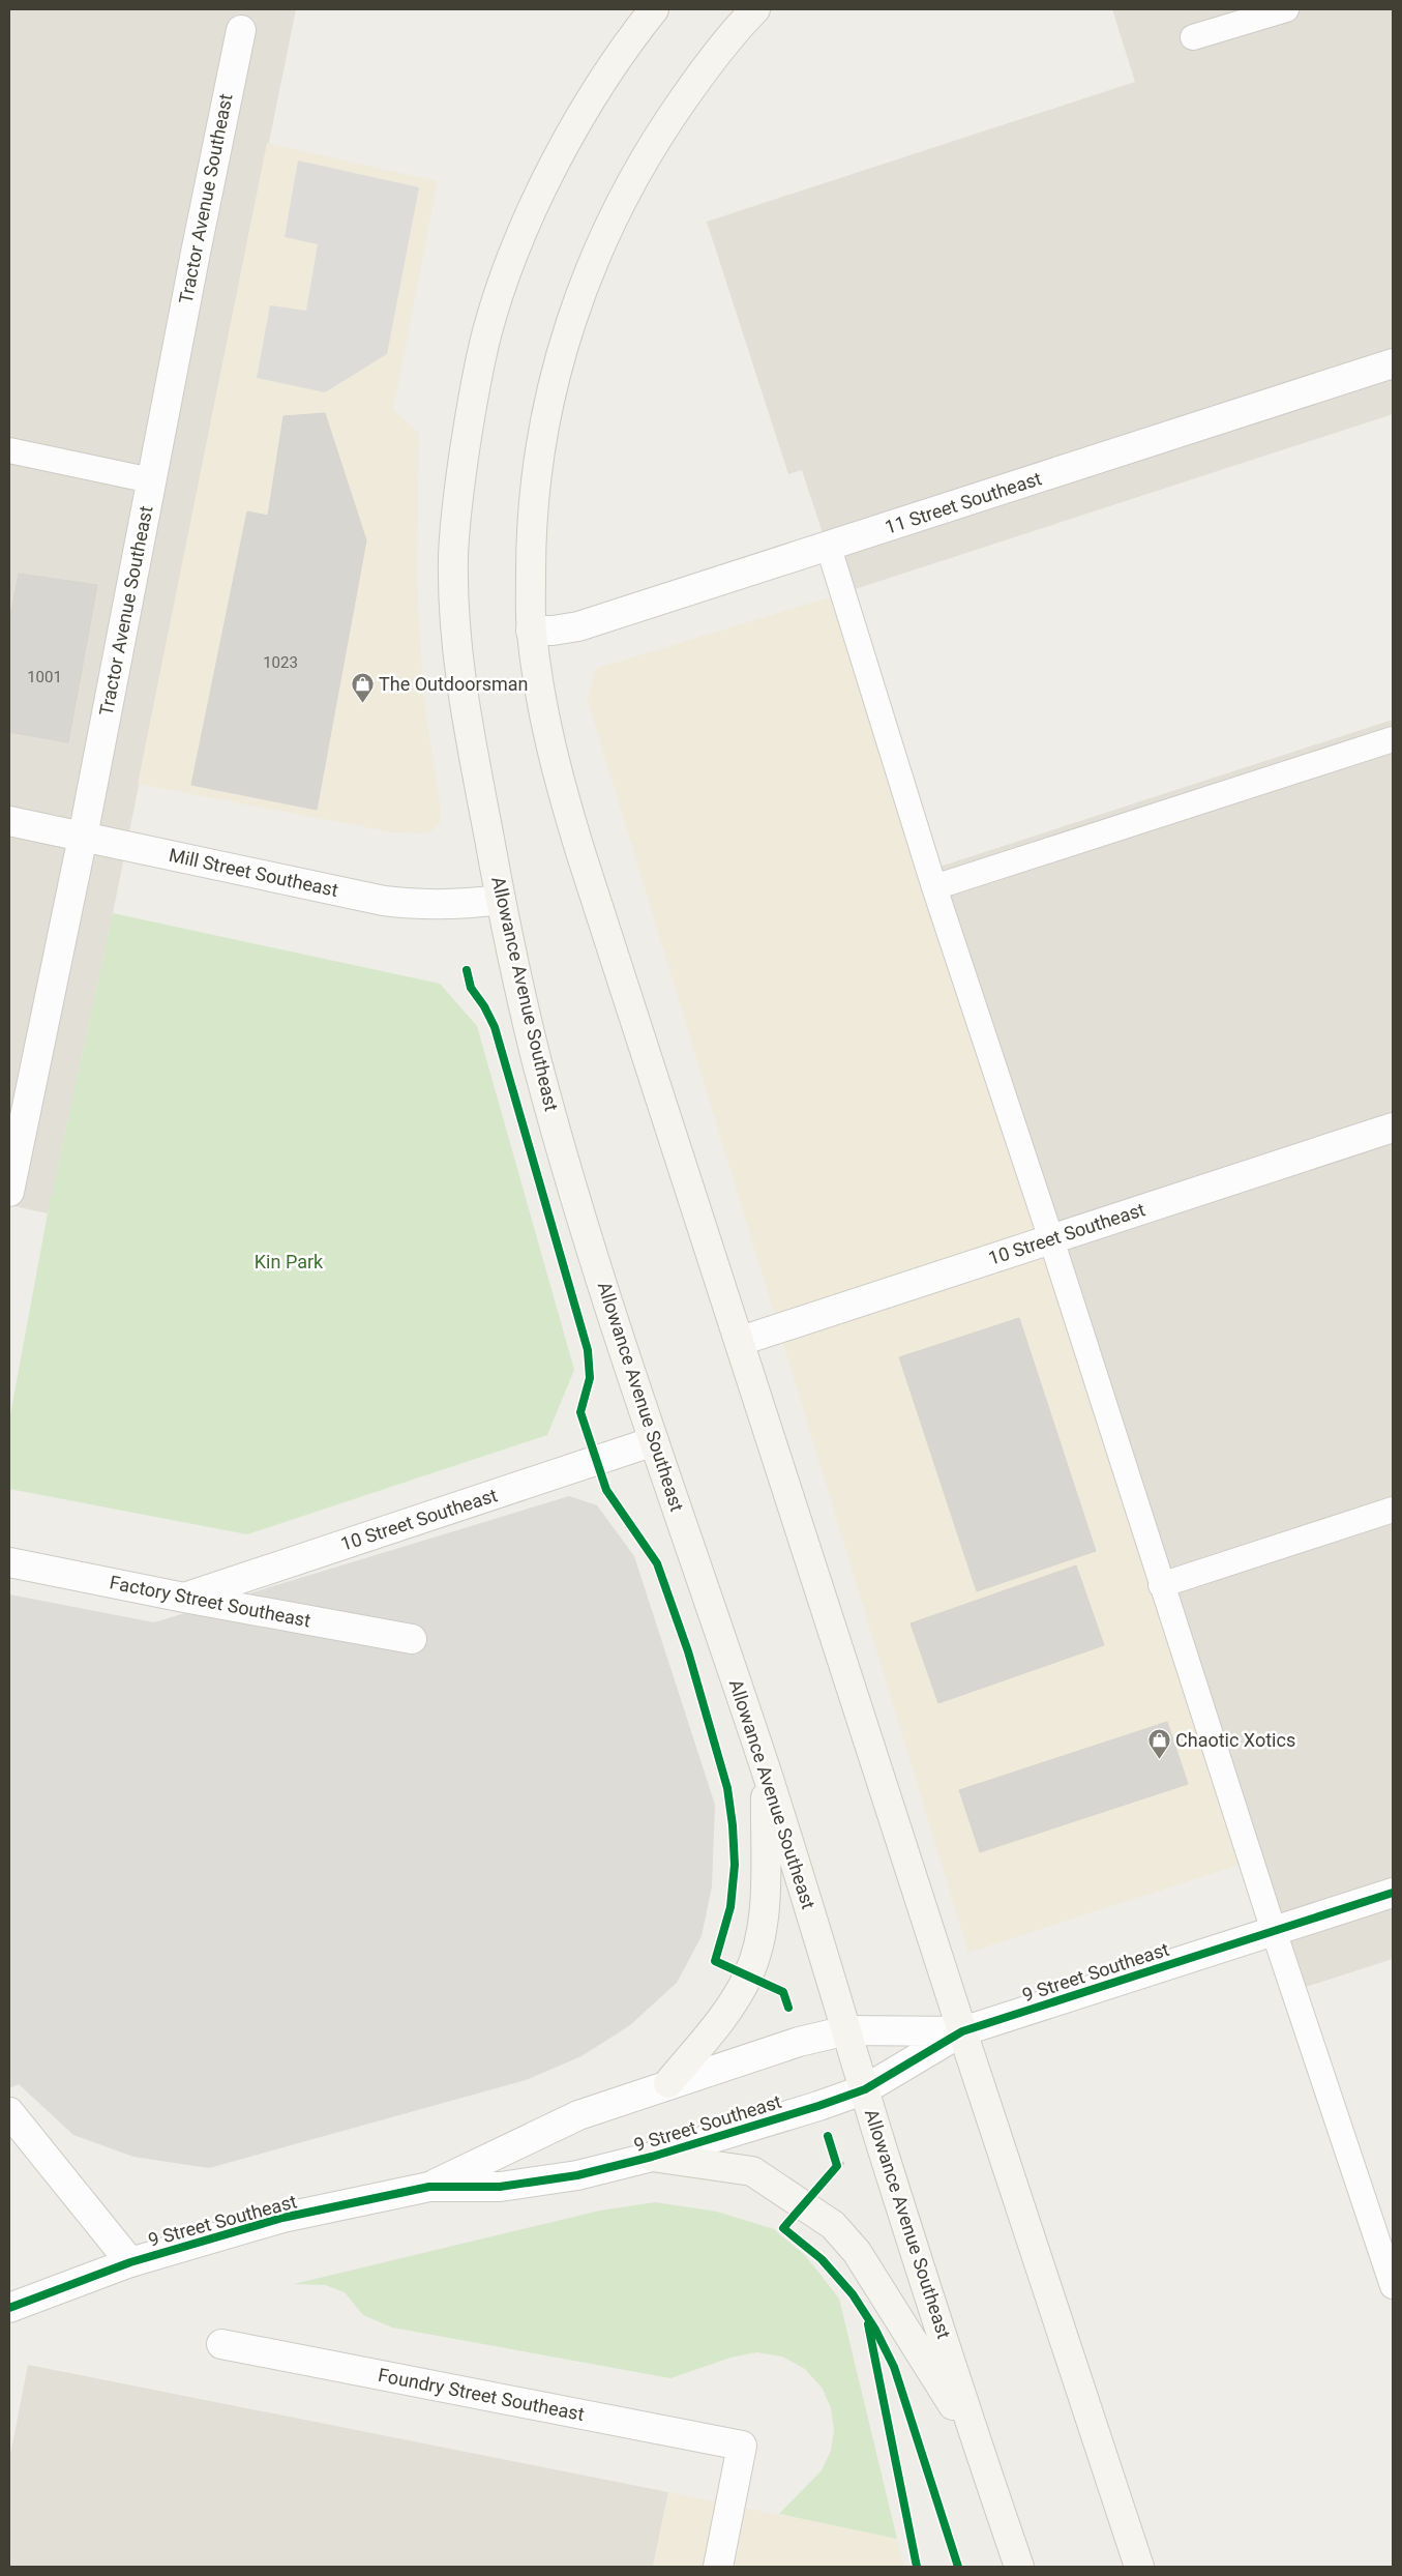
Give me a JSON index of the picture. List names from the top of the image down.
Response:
{
  "streets": {
    "main road": ["Allowance Avenue Southeast"],
    "street": [
      "Tractor Avenue Southeast",
      "11 Street Southeast",
      "Mill Street Southeast",
      "10 Street Southeast",
      "Factory Street Southeast",
      "9 Street Southeast",
      "Foundry Street Southeast"
    ]
  },
  "crossings": [
    ["Tractor Avenue Southeast", "Mill Street Southeast"],
    ["Mill Street Southeast", "Allowance Avenue Southeast"],
    ["Allowance Avenue Southeast", "10 Street Southeast"],
    ["Allowance Avenue Southeast", "9 Street Southeast"],
    ["10 Street Southeast", "Factory Street Southeast"]
  ],
  "parks": ["Kin Park"],
  "places": {
    "shop": ["The Outdoorsman", "Chaotic Xotics"]
  },
  "house_numbers": ["1023", "1001"]
}
